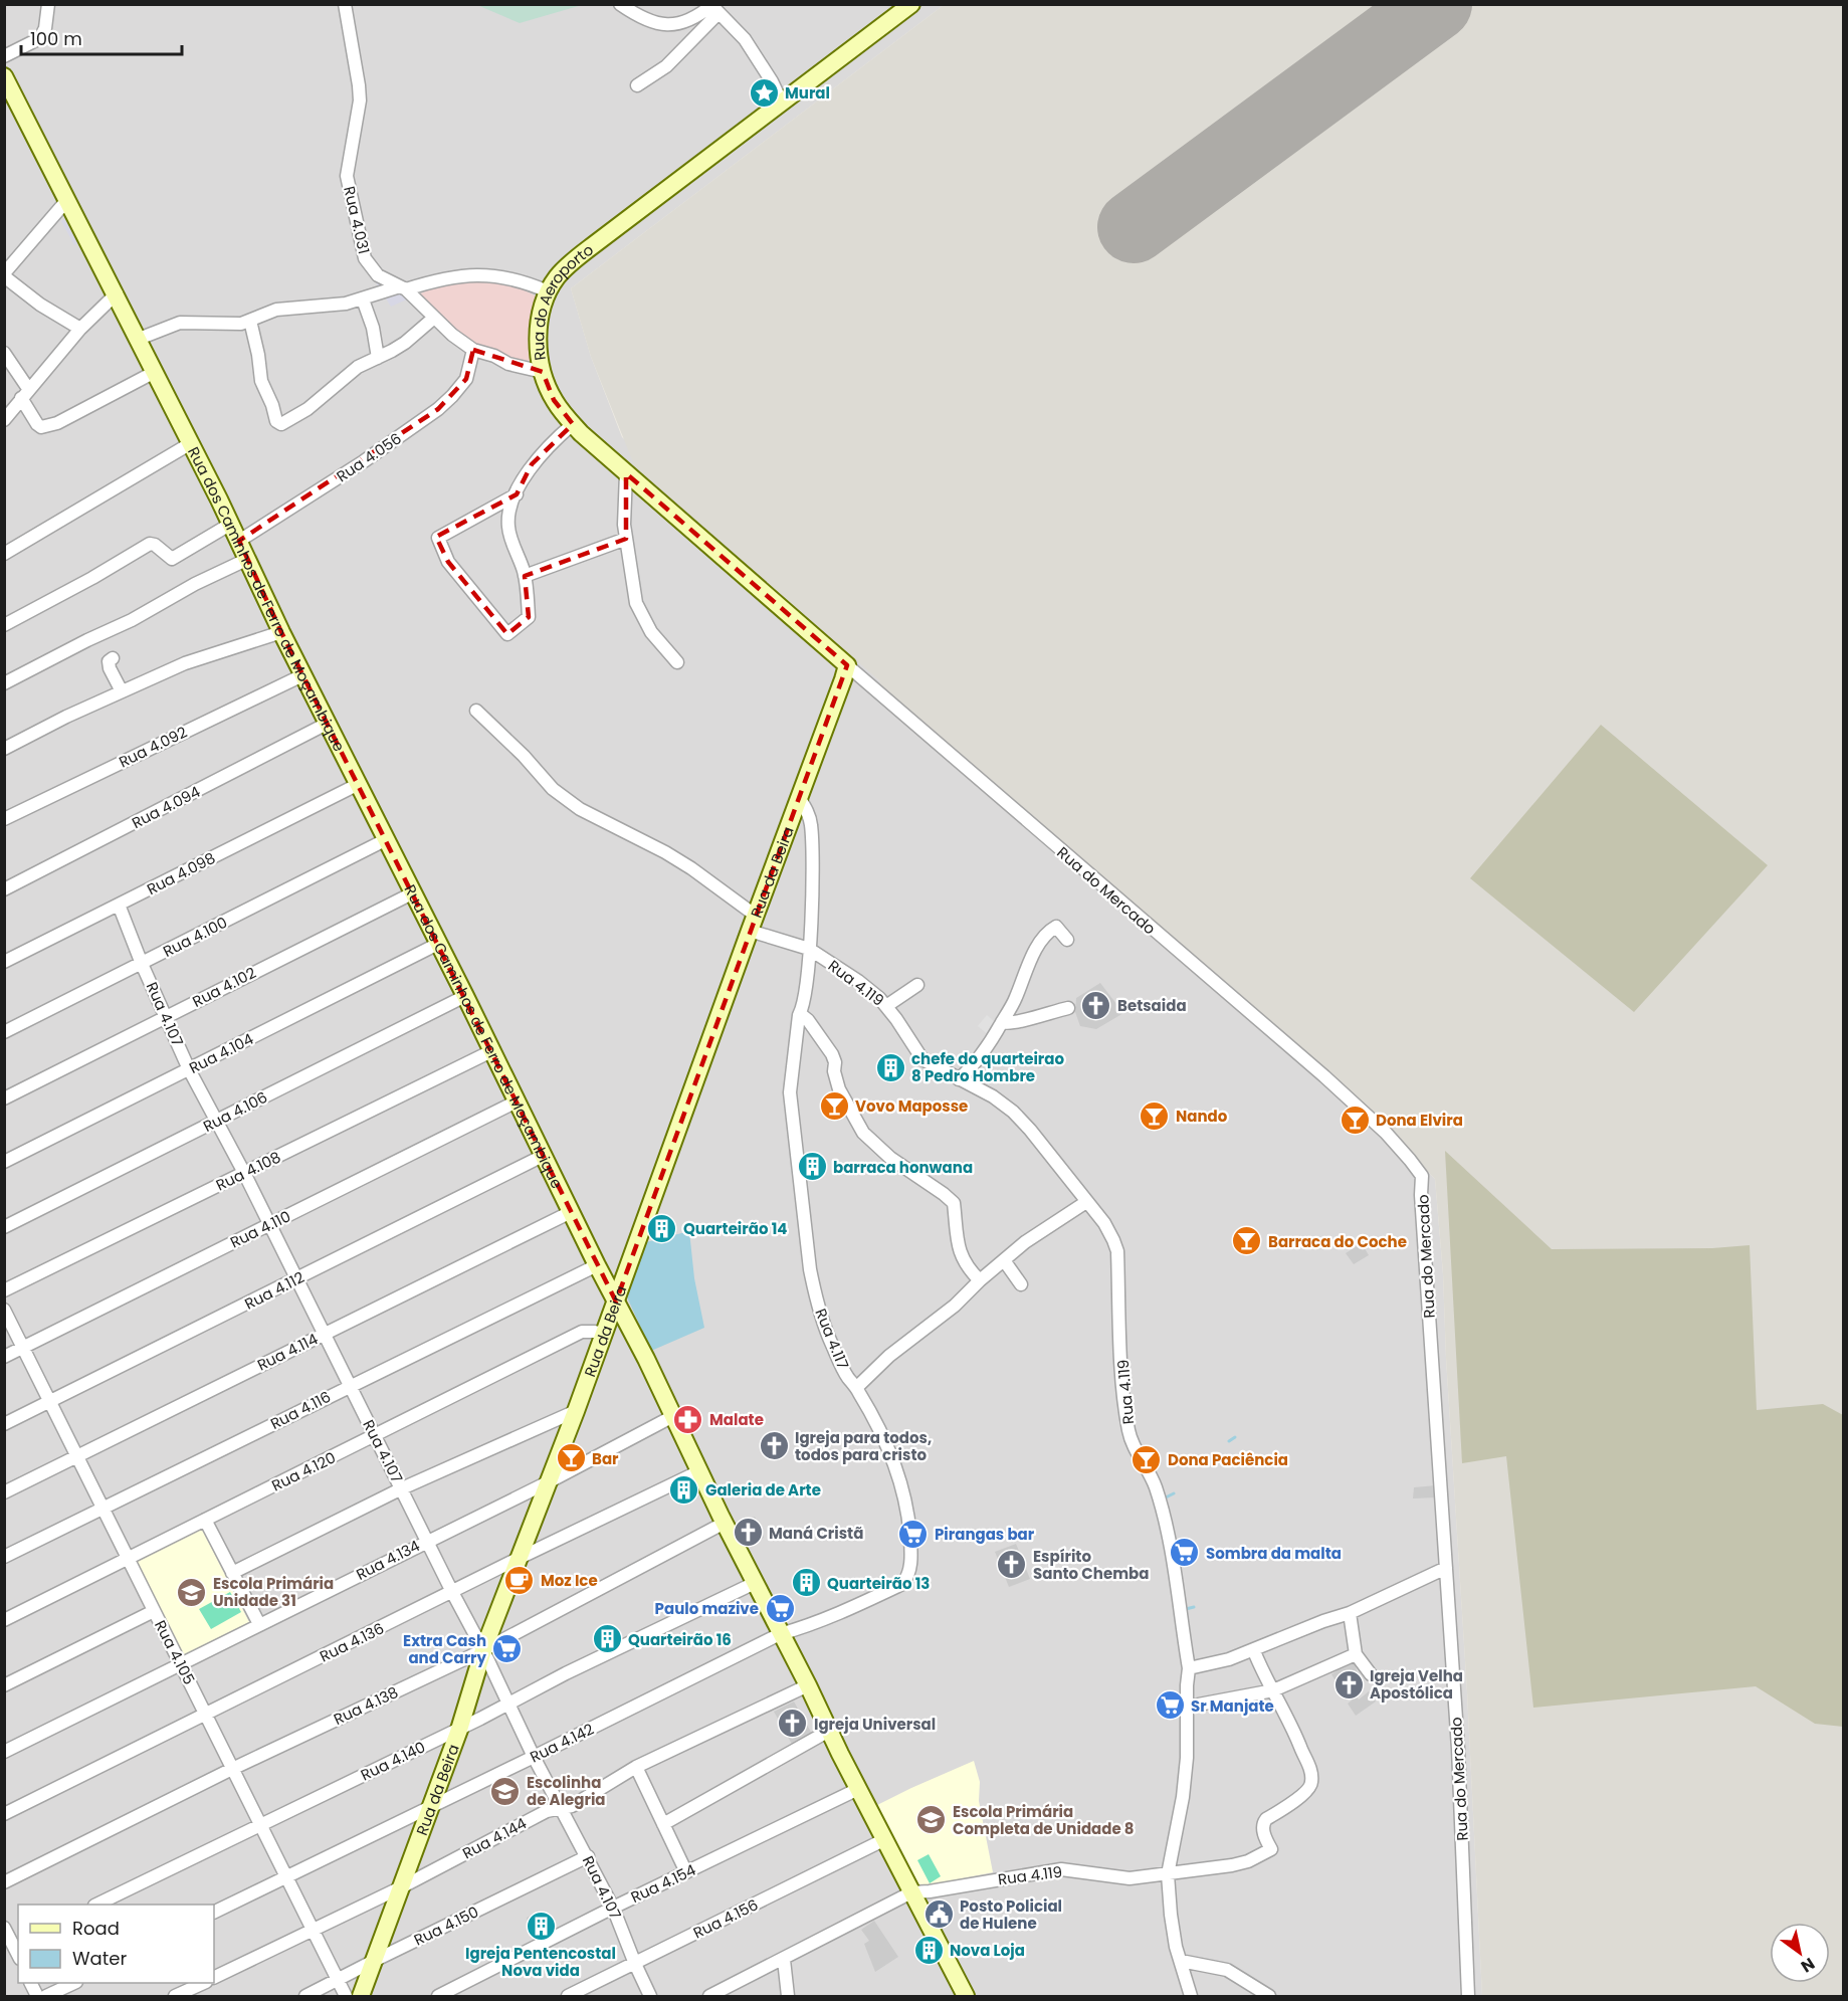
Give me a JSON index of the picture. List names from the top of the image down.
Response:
{
  "streets": {
    "main road": ["Rua do Aeroporto", "Rua dos Caminhos de Ferro de Moçambique", "Rua da Beira"],
    "street": [
      "Rua 4.031",
      "Rua 4.056",
      "Rua 4.092",
      "Rua 4.094",
      "Rua 4.098",
      "Rua do Mercado",
      "Rua 4.100",
      "Rua 4.119",
      "Rua 4.102",
      "Rua 4.107",
      "Rua 4.104",
      "Rua 4.106",
      "Rua 4.108",
      "Rua 4.110",
      "Rua 4.112",
      "Rua 4.117",
      "Rua 4.114",
      "Rua 4.116",
      "Rua 4.120",
      "Rua 4.134",
      "Rua 4.136",
      "Rua 4.105",
      "Rua 4.138",
      "Rua 4.142",
      "Rua 4.140",
      "Rua 4.144",
      "Rua 4.154",
      "Rua 4.156",
      "Rua 4.150"
    ]
  },
  "crossings": [
    ["Rua 4.031", "Rua do Aeroporto"],
    ["Rua 4.031", "Rua 4.056"],
    ["Rua do Aeroporto", "Rua da Beira"],
    ["Rua do Aeroporto", "Rua do Mercado"],
    ["Rua 4.056", "Rua dos Caminhos de Ferro de Moçambique"],
    ["Rua dos Caminhos de Ferro de Moçambique", "Rua 4.092"],
    ["Rua dos Caminhos de Ferro de Moçambique", "Rua 4.094"],
    ["Rua dos Caminhos de Ferro de Moçambique", "Rua da Beira"],
    ["Rua dos Caminhos de Ferro de Moçambique", "Rua 4.098"],
    ["Rua dos Caminhos de Ferro de Moçambique", "Rua 4.100"],
    ["Rua dos Caminhos de Ferro de Moçambique", "Rua 4.119"],
    ["Rua dos Caminhos de Ferro de Moçambique", "Rua 4.102"],
    ["Rua dos Caminhos de Ferro de Moçambique", "Rua 4.104"],
    ["Rua dos Caminhos de Ferro de Moçambique", "Rua 4.106"],
    ["Rua dos Caminhos de Ferro de Moçambique", "Rua 4.108"],
    ["Rua dos Caminhos de Ferro de Moçambique", "Rua 4.110"],
    ["Rua dos Caminhos de Ferro de Moçambique", "Rua 4.112"],
    ["Rua dos Caminhos de Ferro de Moçambique", "Rua 4.117"],
    ["Rua dos Caminhos de Ferro de Moçambique", "Rua 4.114"],
    ["Rua dos Caminhos de Ferro de Moçambique", "Rua 4.116"],
    ["Rua dos Caminhos de Ferro de Moçambique", "Rua 4.134"],
    ["Rua dos Caminhos de Ferro de Moçambique", "Rua 4.136"],
    ["Rua dos Caminhos de Ferro de Moçambique", "Rua 4.138"],
    ["Rua dos Caminhos de Ferro de Moçambique", "Rua 4.142"],
    ["Rua dos Caminhos de Ferro de Moçambique", "Rua 4.140"],
    ["Rua dos Caminhos de Ferro de Moçambique", "Rua 4.144"],
    ["Rua dos Caminhos de Ferro de Moçambique", "Rua 4.154"],
    ["Rua dos Caminhos de Ferro de Moçambique", "Rua 4.156"],
    ["Rua da Beira", "Rua do Mercado"],
    ["Rua da Beira", "Rua 4.119"],
    ["Rua da Beira", "Rua 4.107"],
    ["Rua da Beira", "Rua 4.117"],
    ["Rua da Beira", "Rua 4.120"],
    ["Rua da Beira", "Rua 4.134"],
    ["Rua da Beira", "Rua 4.136"],
    ["Rua da Beira", "Rua 4.138"],
    ["Rua da Beira", "Rua 4.142"],
    ["Rua da Beira", "Rua 4.140"],
    ["Rua da Beira", "Rua 4.144"],
    ["Rua da Beira", "Rua 4.150"],
    ["Rua 4.098", "Rua 4.107"],
    ["Rua 4.100", "Rua 4.107"],
    ["Rua 4.119", "Rua 4.117"],
    ["Rua 4.102", "Rua 4.107"],
    ["Rua 4.107", "Rua 4.104"],
    ["Rua 4.107", "Rua 4.106"],
    ["Rua 4.107", "Rua 4.108"],
    ["Rua 4.107", "Rua 4.110"],
    ["Rua 4.107", "Rua 4.112"],
    ["Rua 4.107", "Rua 4.114"],
    ["Rua 4.107", "Rua 4.116"],
    ["Rua 4.107", "Rua 4.120"],
    ["Rua 4.107", "Rua 4.134"],
    ["Rua 4.107", "Rua 4.136"],
    ["Rua 4.107", "Rua 4.138"],
    ["Rua 4.107", "Rua 4.142"],
    ["Rua 4.107", "Rua 4.140"],
    ["Rua 4.107", "Rua 4.144"],
    ["Rua 4.107", "Rua 4.154"],
    ["Rua 4.107", "Rua 4.156"],
    ["Rua 4.107", "Rua 4.150"],
    ["Rua 4.110", "Rua 4.105"],
    ["Rua 4.112", "Rua 4.105"],
    ["Rua 4.117", "Rua 4.142"],
    ["Rua 4.114", "Rua 4.105"],
    ["Rua 4.116", "Rua 4.105"],
    ["Rua 4.120", "Rua 4.105"],
    ["Rua 4.134", "Rua 4.105"],
    ["Rua 4.136", "Rua 4.105"],
    ["Rua 4.105", "Rua 4.138"],
    ["Rua 4.105", "Rua 4.142"],
    ["Rua 4.105", "Rua 4.140"],
    ["Rua 4.105", "Rua 4.144"],
    ["Rua 4.105", "Rua 4.150"]
  ],
  "places": {
    "place": ["Mural"],
    "church": [
      "Betsaida",
      "Igreja para todos, todos para cristo",
      "Maná Cristã",
      "Espírito Santo Chemba",
      "Igreja Velha Apostólica",
      "Igreja Universal"
    ],
    "building": [
      "chefe do quarteirao 8 Pedro Hombre",
      "barraca honwana",
      "Quarteirão 14",
      "Galeria de Arte",
      "Quarteirão 13",
      "Quarteirão 16",
      "Igreja Pentencostal Nova vida",
      "Nova Loja"
    ],
    "bar": [
      "Vovo Maposse",
      "Nando",
      "Dona Elvira",
      "Barraca do Coche",
      "Bar",
      "Dona Paciência"
    ],
    "pharmacy": ["Malate"],
    "supermarket": [
      "Pirangas bar",
      "Sombra da malta",
      "Paulo mazive",
      "Extra Cash and Carry",
      "Sr Manjate"
    ],
    "cafe": ["Moz Ice"],
    "school or university": ["Escola Primária Unidade 31", "Escolinha de Alegria", "Escola Primária Completa de Unidade 8"],
    "public building": ["Posto Policial de Hulene"]
  },
  "legend": ["Road", "Water"],
  "scale_bar": "100 m",
  "north": "bottom right"
}
